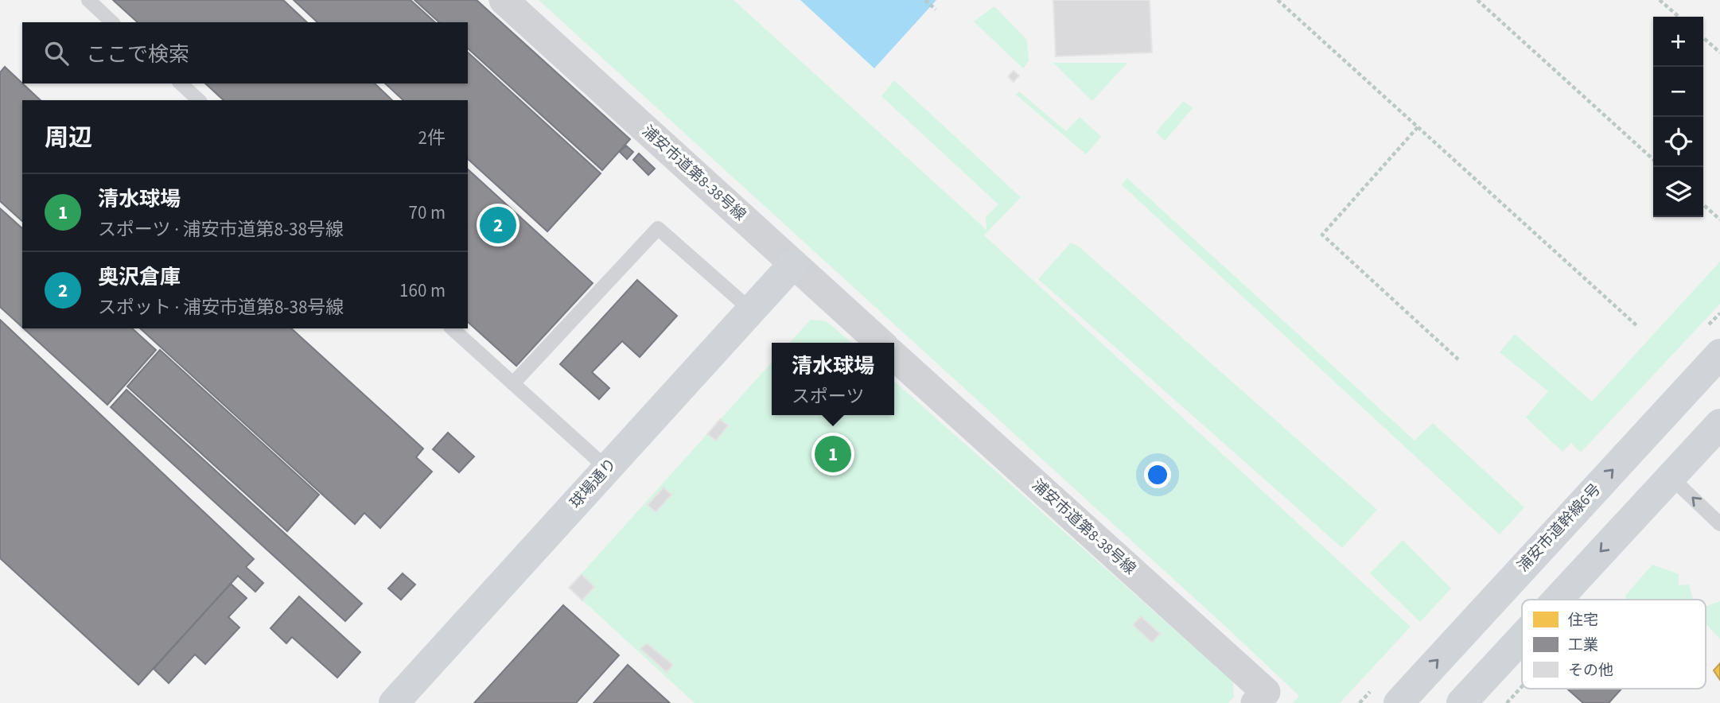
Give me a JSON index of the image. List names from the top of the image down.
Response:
{
  "streets": {
    "street": ["浦安市道第8-38号線", "球場通り", "浦安市道幹線6号"]
  },
  "crossings": [
    ["浦安市道第8-38号線", "球場通り"]
  ],
  "legend": ["住宅", "工業", "その他"],
  "page": {
    "map_buttons": ["+", "−"],
    "search": "ここで検索",
    "heading": ["周辺", "2件"],
    "list": [
      {
        "mark": "1",
        "name": "清水球場",
        "note": "スポーツ · 浦安市道第8-38号線",
        "value": "70 m"
      },
      {
        "mark": "2",
        "name": "奥沢倉庫",
        "note": "スポット · 浦安市道第8-38号線",
        "value": "160 m"
      }
    ],
    "pins": ["2", "1"],
    "popup": ["清水球場", "スポーツ"]
  }
}
